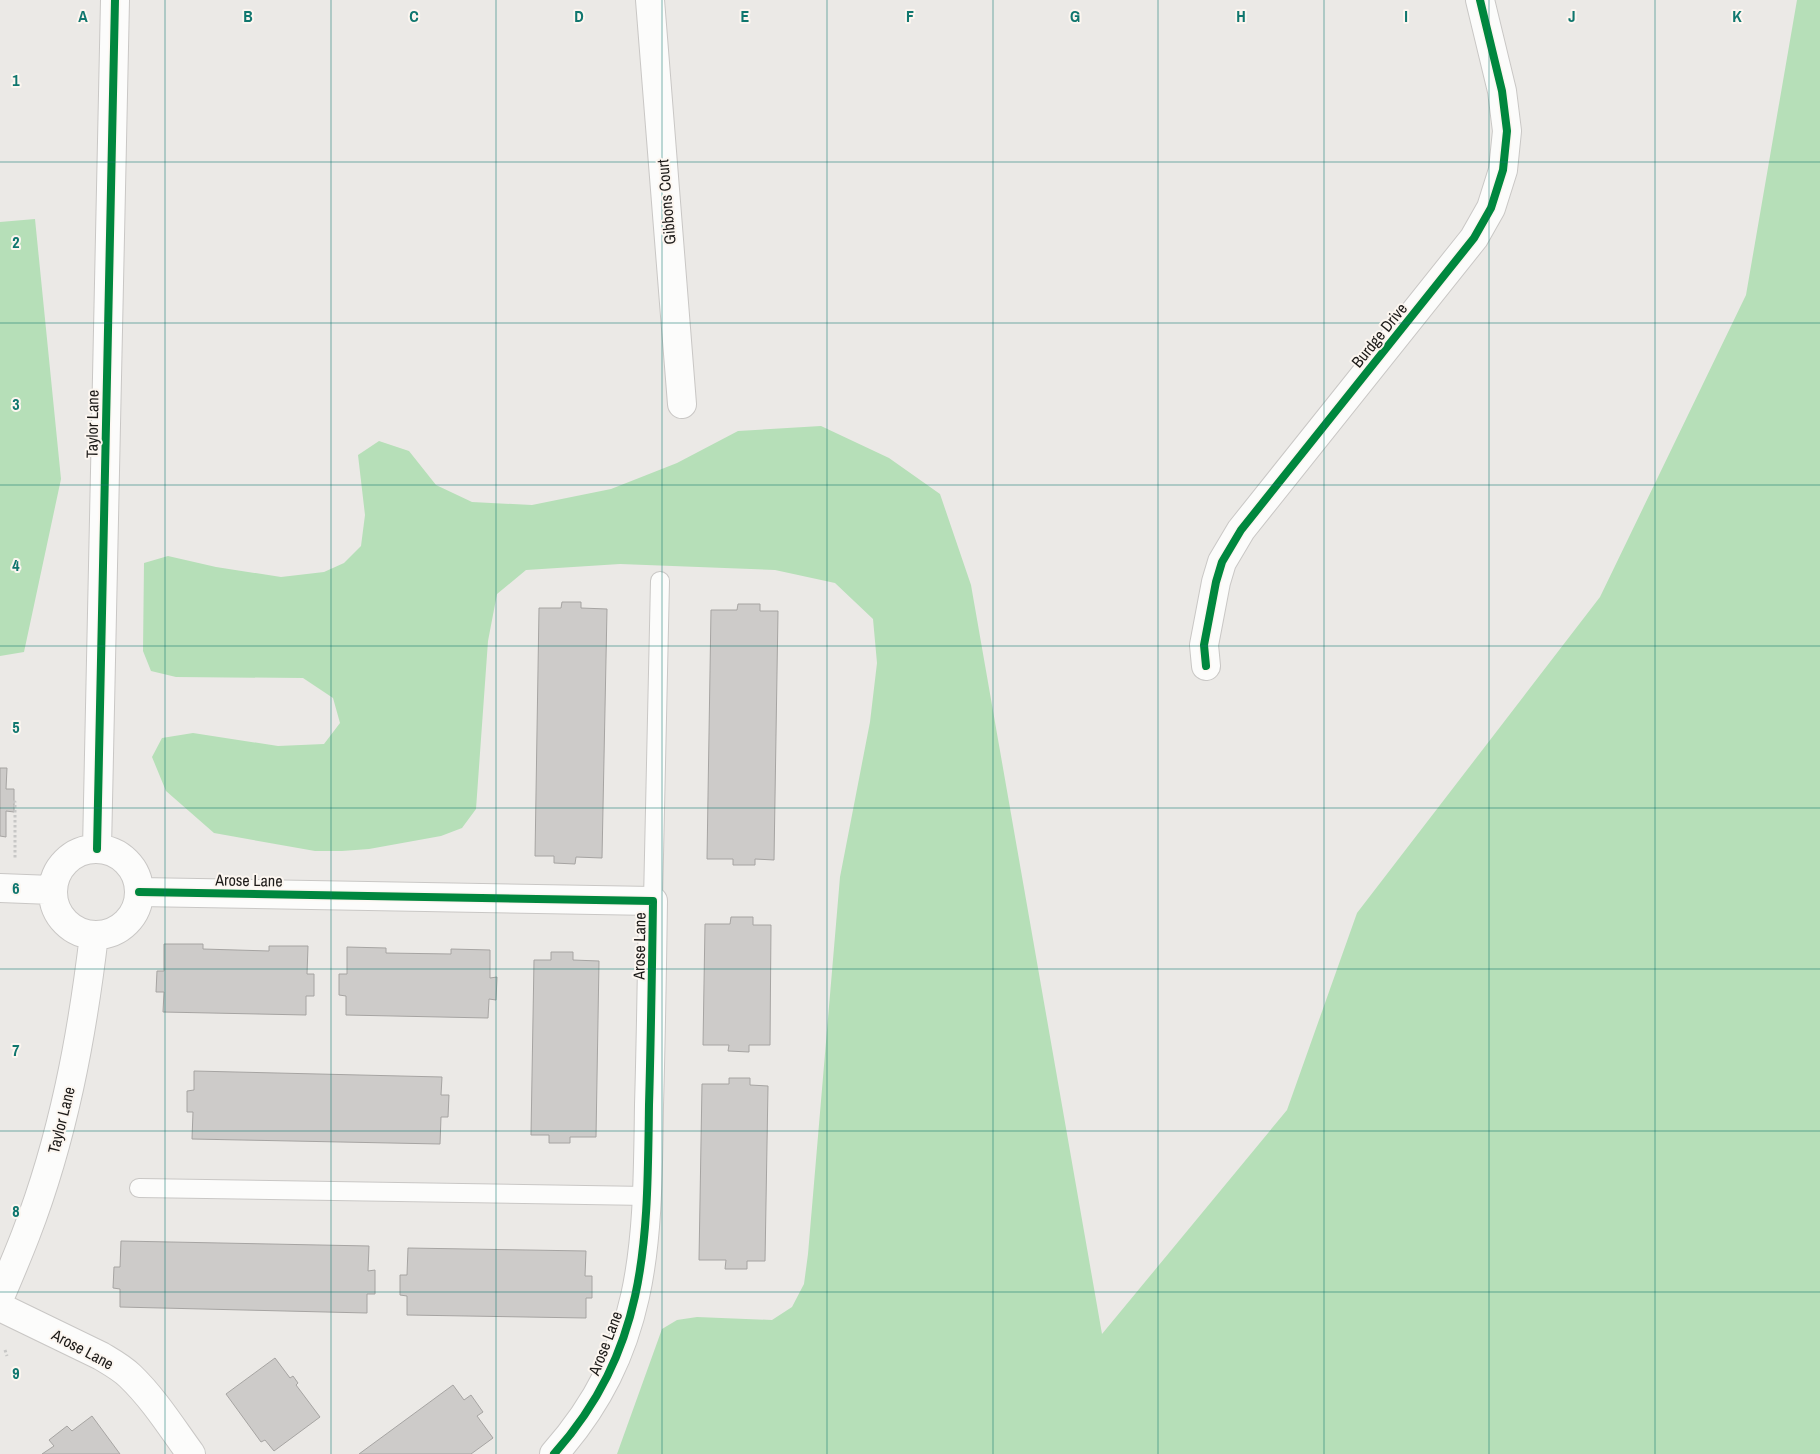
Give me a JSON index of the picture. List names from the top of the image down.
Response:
{
  "streets": {
    "street": [
      "Gibbons Court",
      "Burdge Drive",
      "Taylor Lane",
      "Arose Lane"
    ]
  },
  "crossings": [
    ["Taylor Lane", "Arose Lane"]
  ],
  "grid": {
    "columns": [
      "A",
      "B",
      "C",
      "D",
      "E",
      "F",
      "G",
      "H",
      "I",
      "J",
      "K"
    ],
    "rows": [
      "1",
      "2",
      "3",
      "4",
      "5",
      "6",
      "7",
      "8",
      "9"
    ]
  }
}
